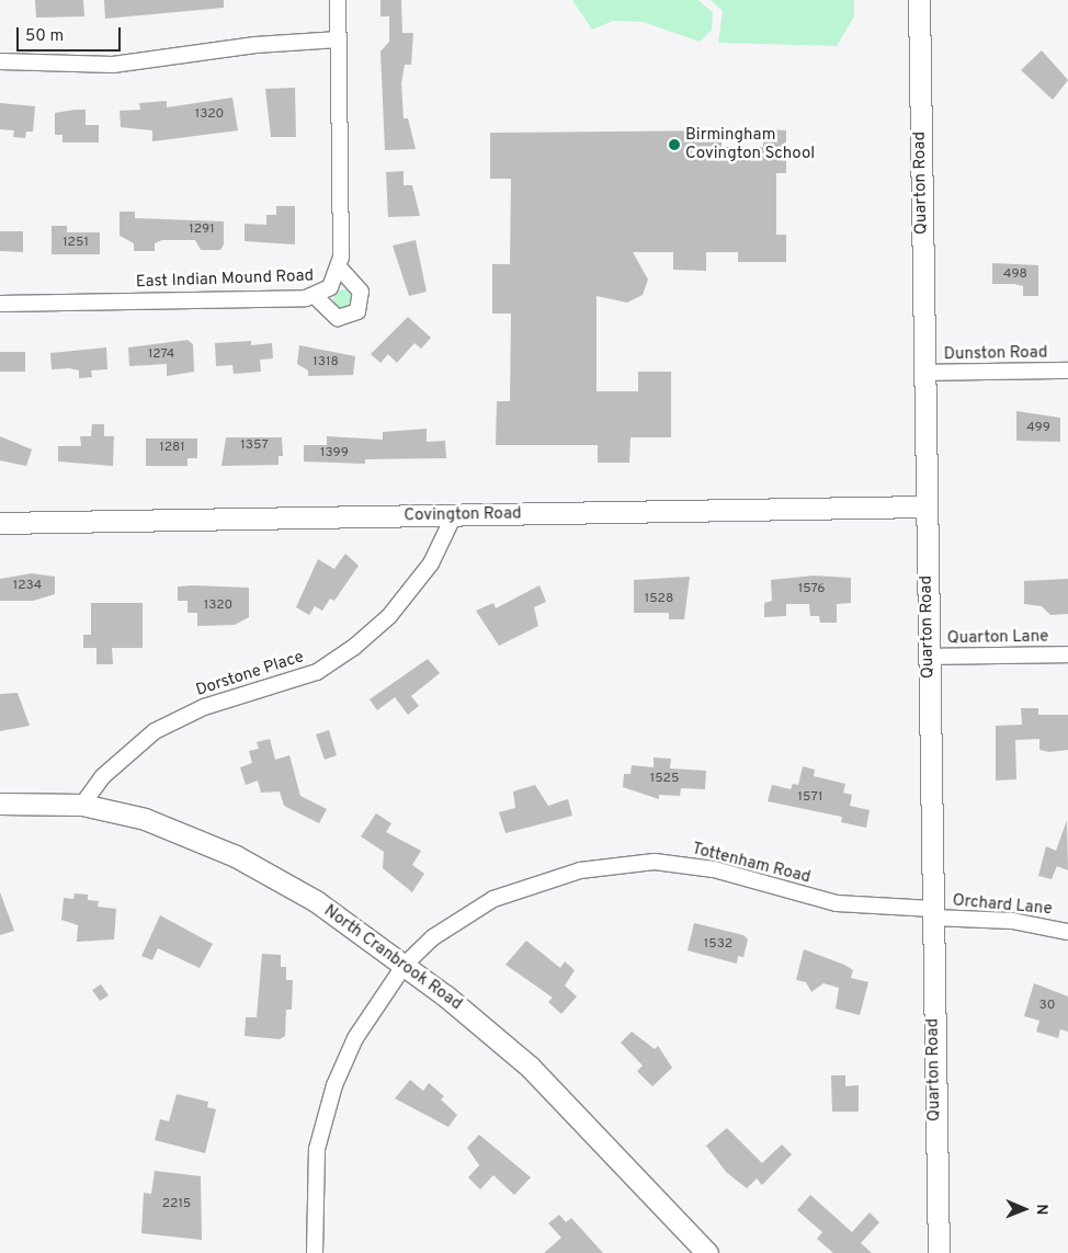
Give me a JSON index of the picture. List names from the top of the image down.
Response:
{
  "streets": {
    "street": [
      "Quarton Road",
      "East Indian Mound Road",
      "Dunston Road",
      "Covington Road",
      "Quarton Lane",
      "Dorstone Place",
      "Tottenham Road",
      "Orchard Lane",
      "North Cranbrook Road"
    ]
  },
  "crossings": [
    ["Quarton Road", "Dunston Road"],
    ["Quarton Road", "Covington Road"],
    ["Quarton Road", "Quarton Lane"],
    ["Quarton Road", "Tottenham Road"],
    ["Quarton Road", "Orchard Lane"],
    ["Covington Road", "Dorstone Place"],
    ["Dorstone Place", "North Cranbrook Road"],
    ["Tottenham Road", "Orchard Lane"],
    ["Tottenham Road", "North Cranbrook Road"]
  ],
  "places": ["Birmingham Covington School"],
  "house_numbers": [
    "1320",
    "1291",
    "1251",
    "498",
    "1274",
    "1318",
    "499",
    "1357",
    "1281",
    "1399",
    "1234",
    "1576",
    "1528",
    "1320",
    "1525",
    "1571",
    "1532",
    "30",
    "2215"
  ],
  "scale_bar": "50 m",
  "north": "right"
}
